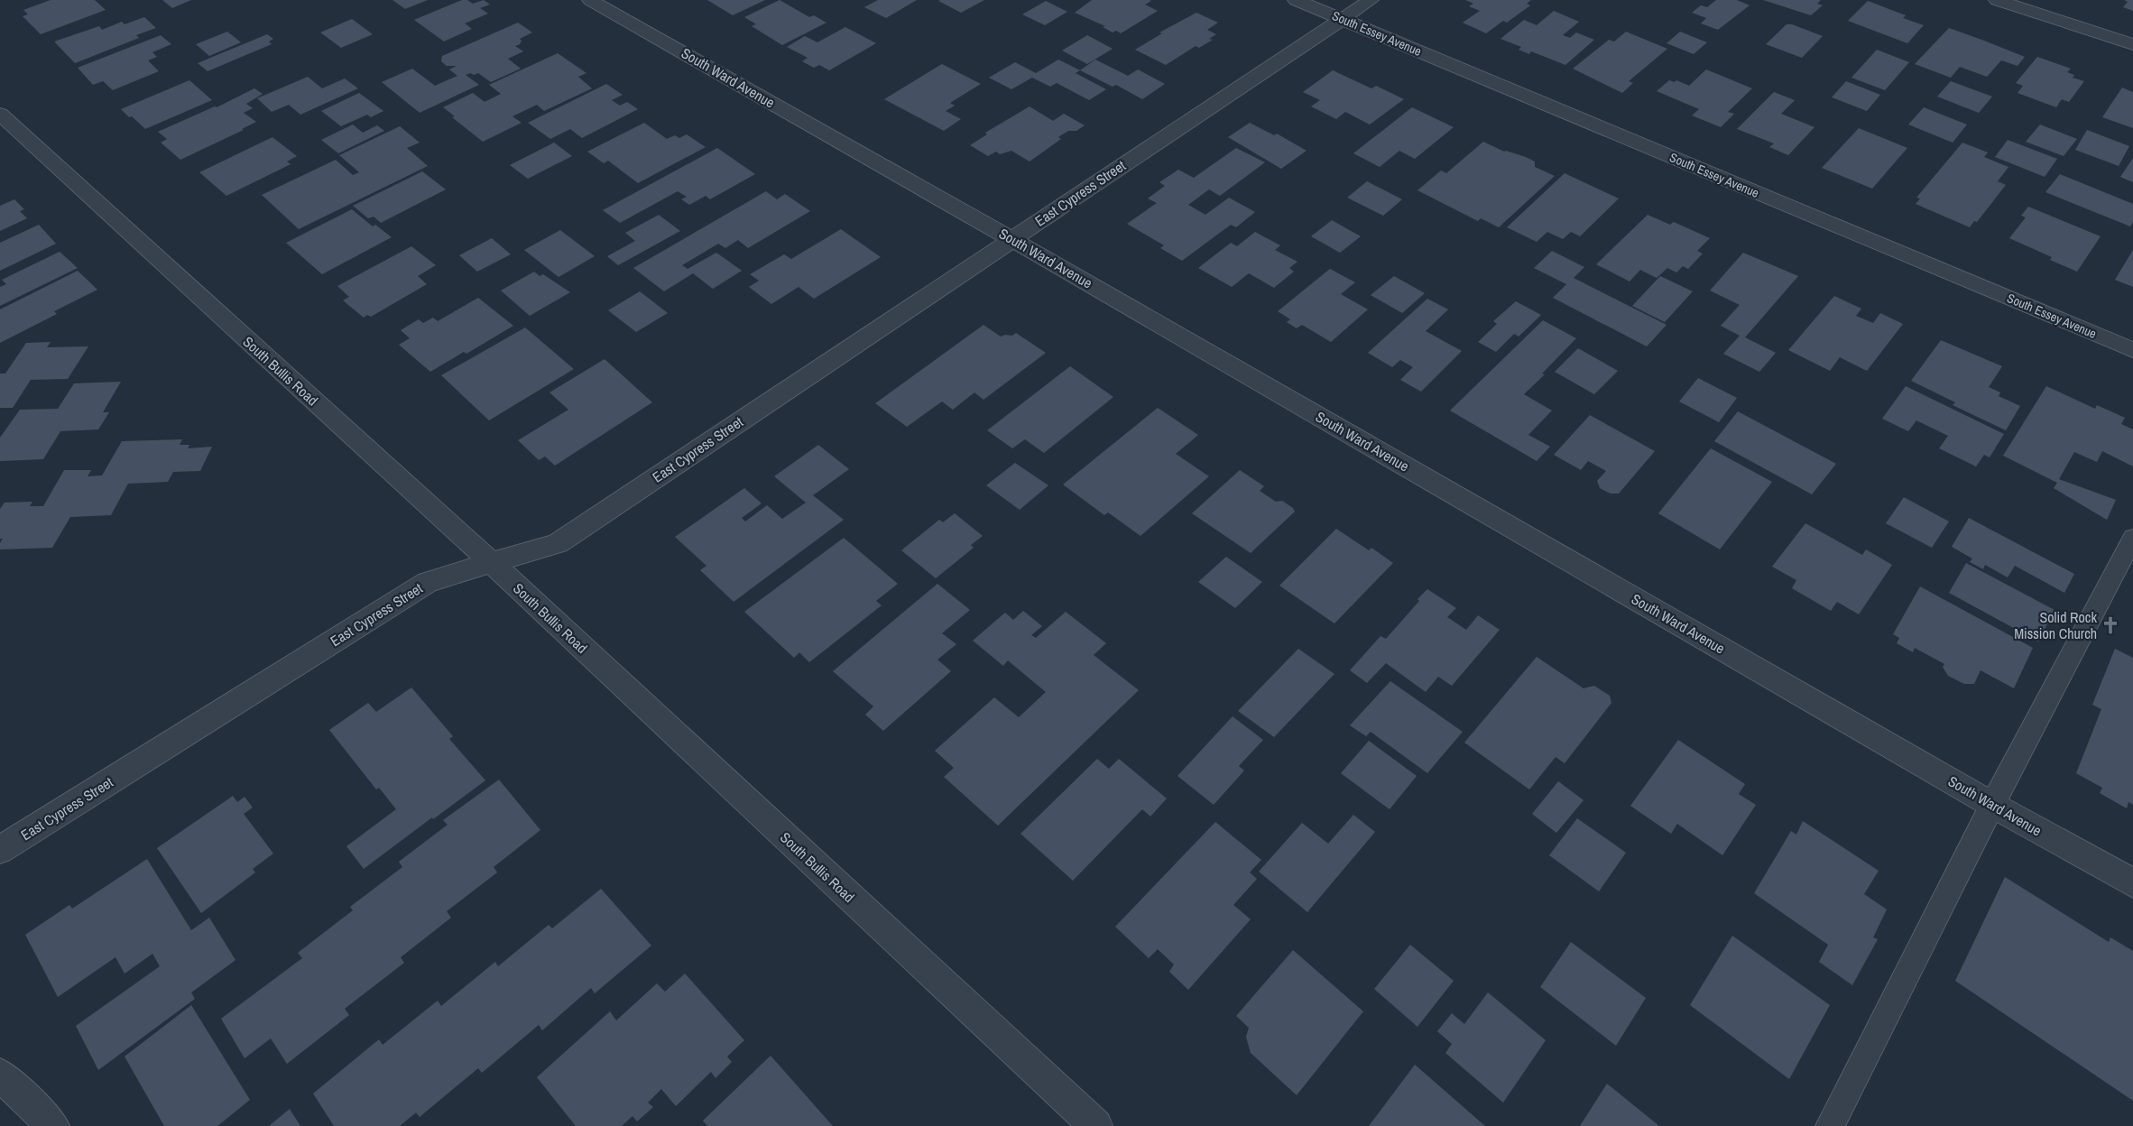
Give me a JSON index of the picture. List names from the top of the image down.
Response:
{
  "streets": {
    "street": [
      "South Essey Avenue",
      "South Ward Avenue",
      "East Cypress Street",
      "South Bullis Road"
    ]
  },
  "crossings": [
    ["South Essey Avenue", "East Cypress Street"],
    ["South Ward Avenue", "East Cypress Street"],
    ["East Cypress Street", "South Bullis Road"]
  ],
  "places": {
    "church": ["Solid Rock Mission Church"]
  }
}
